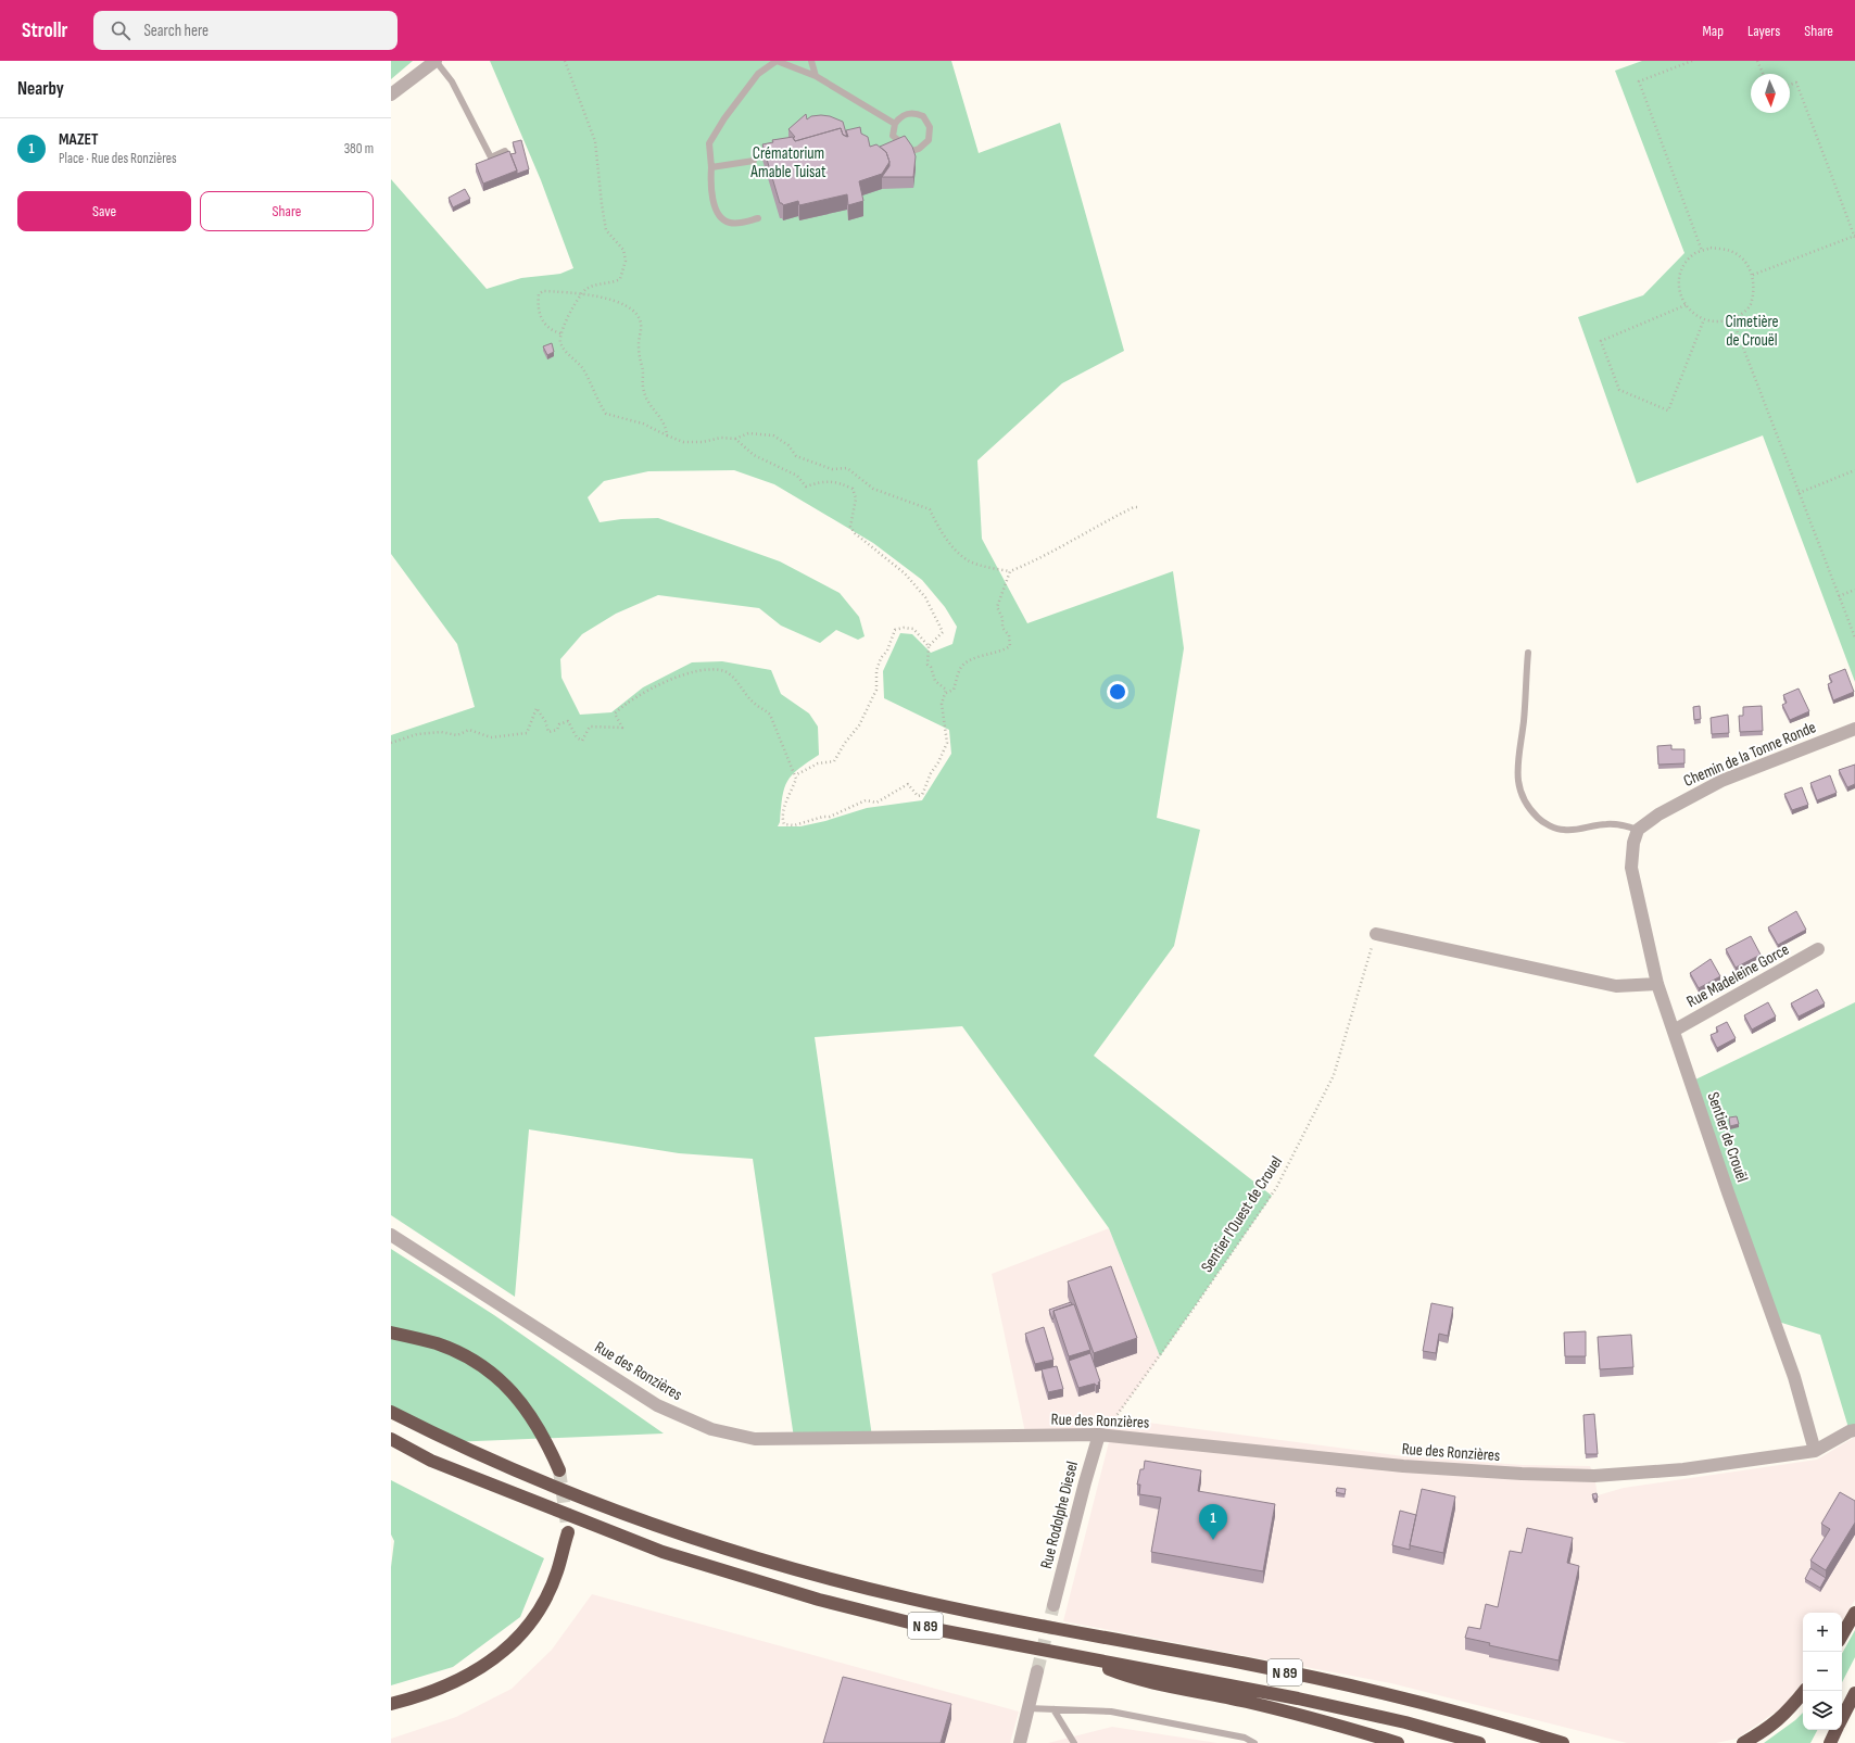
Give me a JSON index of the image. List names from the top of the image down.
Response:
{
  "streets": {
    "highway": ["N 89"],
    "street": [
      "Chemin de la Tonne Ronde",
      "Rue Madeleine Gorce",
      "Sentier de Crouël",
      "Rue des Ronzières",
      "Rue Rodolphe Diesel"
    ],
    "path": ["Sentier l'Ouest de Crouel"]
  },
  "crossings": [
    ["Chemin de la Tonne Ronde", "Sentier de Crouël"],
    ["Rue Madeleine Gorce", "Sentier de Crouël"],
    ["Sentier de Crouël", "Rue des Ronzières"],
    ["Sentier l'Ouest de Crouel", "Rue des Ronzières"],
    ["Sentier l'Ouest de Crouel", "Rue Rodolphe Diesel"],
    ["Rue des Ronzières", "Rue Rodolphe Diesel"]
  ],
  "parks": ["Crématorium Amable Tuisat", "Cimetière de Crouël"],
  "north": "bottom",
  "page": {
    "header": "Strollr",
    "search": "Search here",
    "nav": ["Map", "Layers", "Share"],
    "heading": "Nearby",
    "list": [
      {
        "mark": "1",
        "name": "MAZET",
        "note": "Place · Rue des Ronzières",
        "value": "380 m"
      }
    ],
    "buttons": ["Save", "Share"],
    "pins": "1",
    "map_buttons": ["+", "−"]
  }
}
